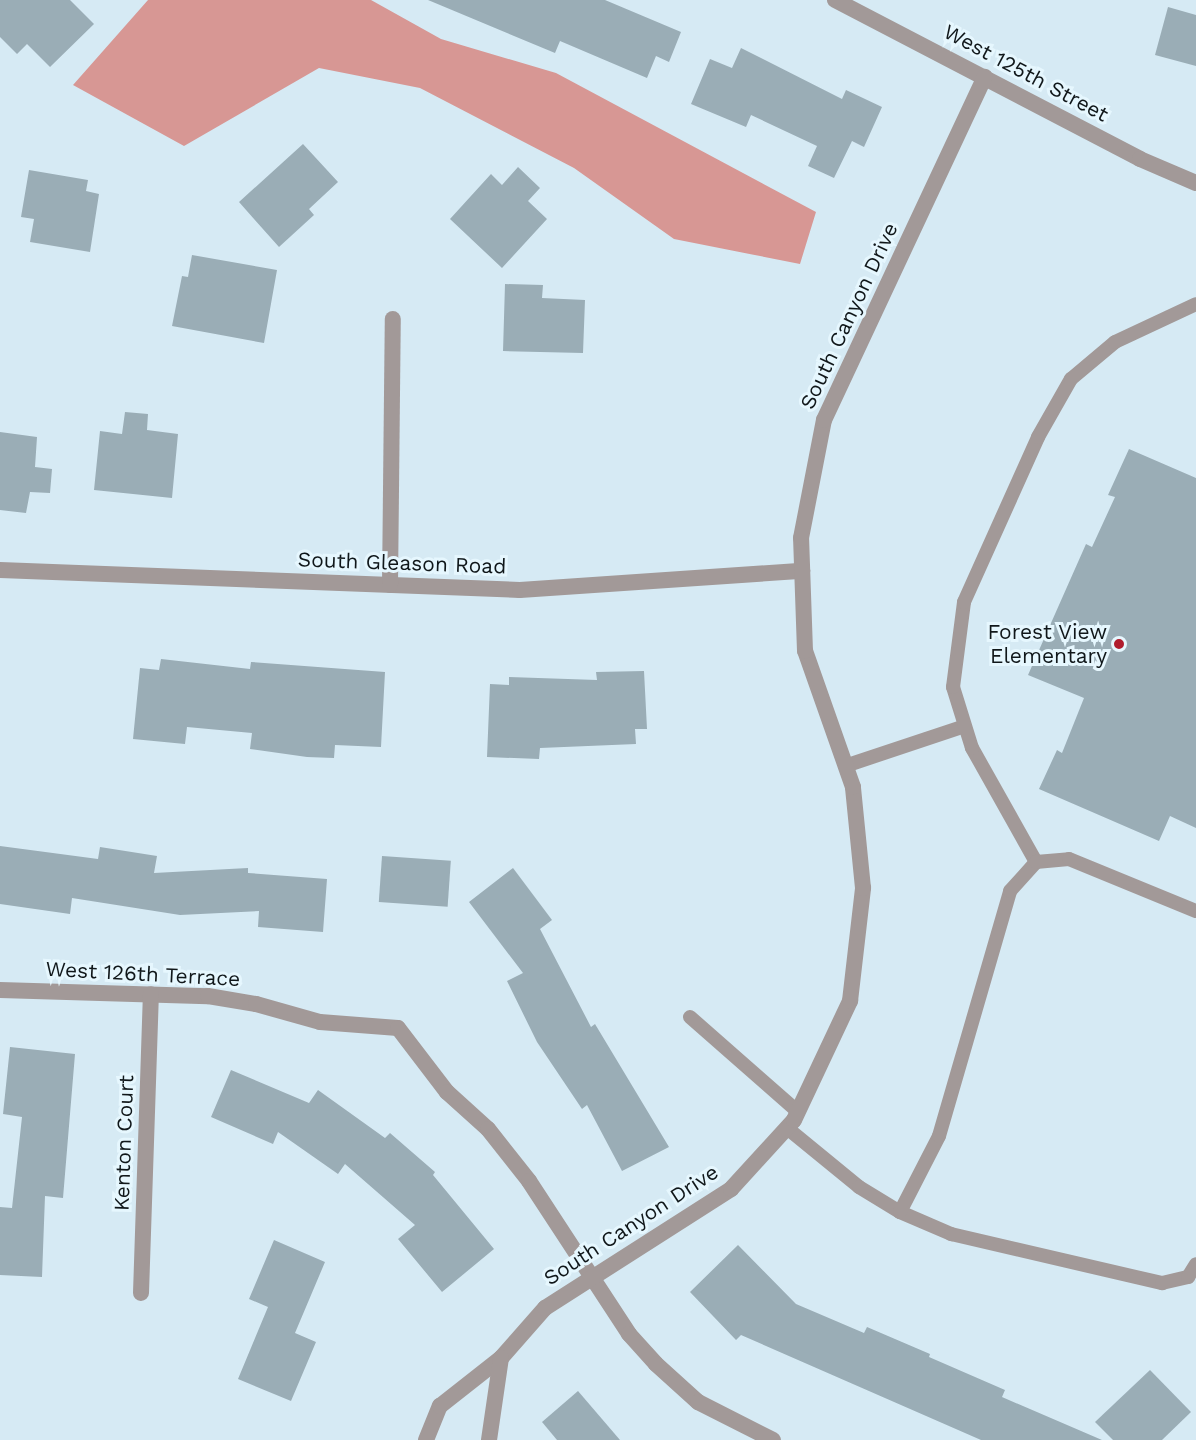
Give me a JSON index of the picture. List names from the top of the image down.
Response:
{
  "streets": {
    "street": [
      "West 125th Street",
      "South Canyon Drive",
      "South Gleason Road",
      "West 126th Terrace",
      "Kenton Court"
    ]
  },
  "crossings": [
    ["West 125th Street", "South Canyon Drive"],
    ["South Canyon Drive", "South Gleason Road"],
    ["South Canyon Drive", "West 126th Terrace"],
    ["West 126th Terrace", "Kenton Court"]
  ],
  "places": ["Forest View Elementary"]
}
